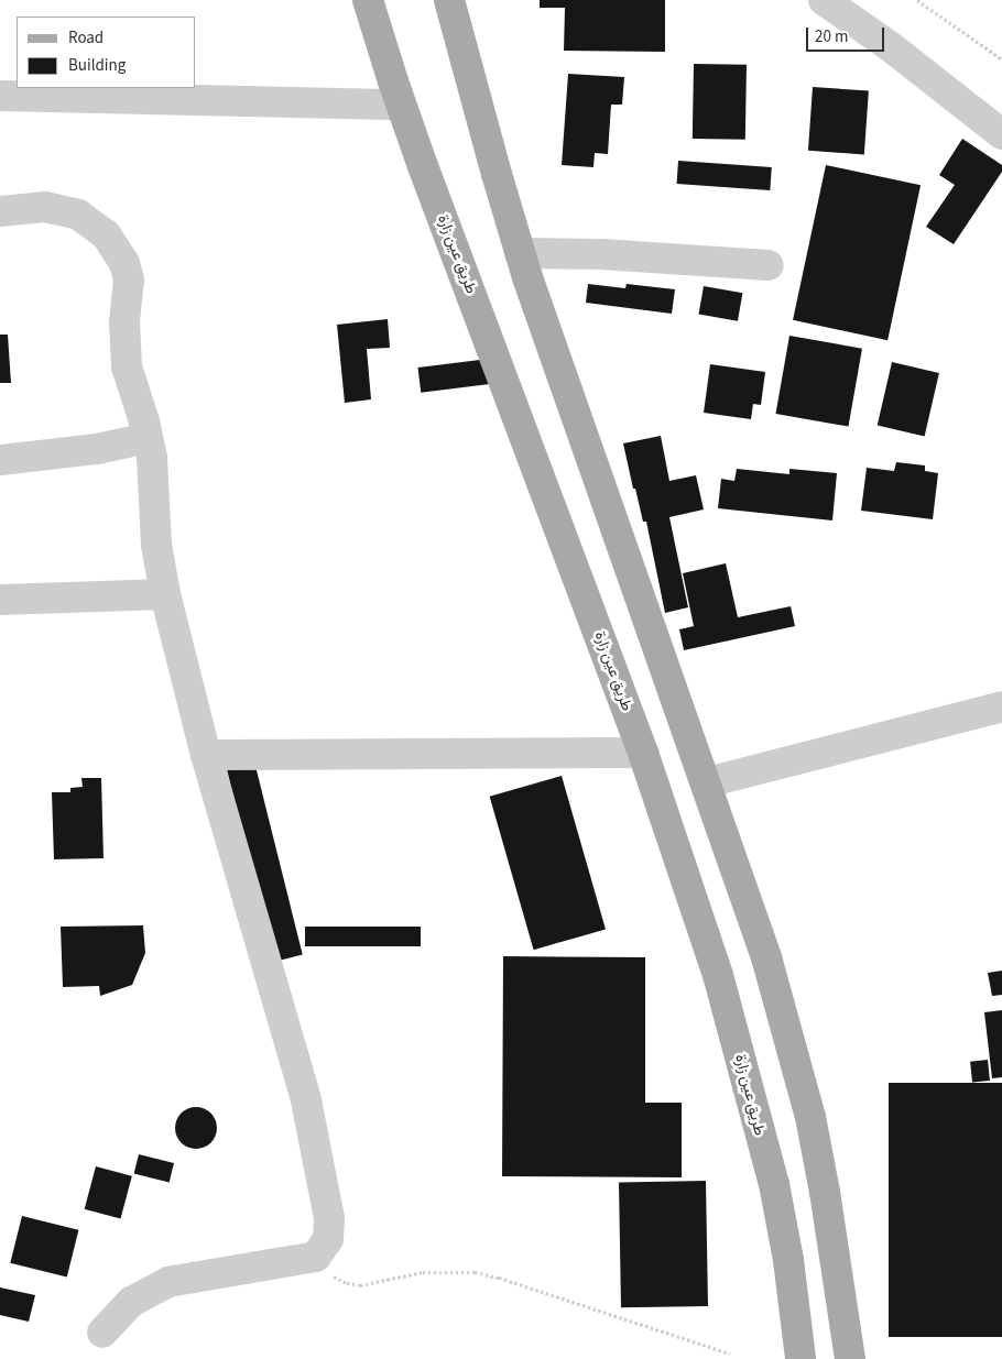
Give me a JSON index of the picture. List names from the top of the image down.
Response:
{
  "streets": {
    "main road": ["طريق عين زارة"]
  },
  "legend": ["Road", "Building"],
  "scale_bar": "20 m"
}
